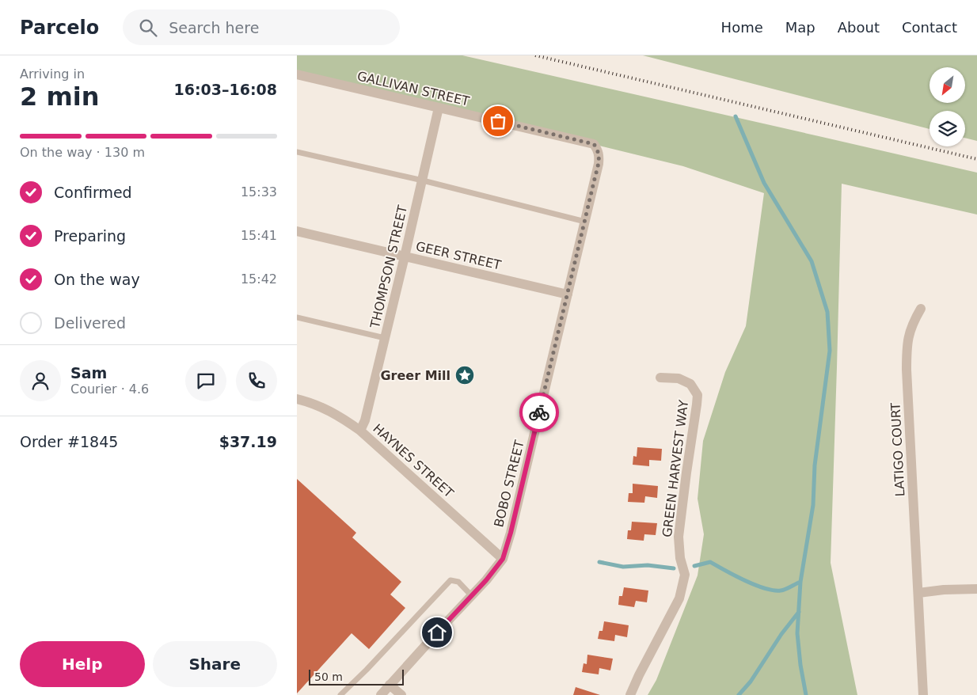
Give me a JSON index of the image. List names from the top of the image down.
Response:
{
  "streets": {
    "street": [
      "GALLIVAN STREET",
      "GEER STREET",
      "THOMPSON STREET",
      "LATIGO COURT",
      "HAYNES STREET",
      "GREEN HARVEST WAY",
      "BOBO STREET"
    ]
  },
  "crossings": [
    ["GALLIVAN STREET", "THOMPSON STREET"],
    ["GALLIVAN STREET", "BOBO STREET"],
    ["GEER STREET", "THOMPSON STREET"],
    ["GEER STREET", "BOBO STREET"],
    ["THOMPSON STREET", "HAYNES STREET"],
    ["HAYNES STREET", "BOBO STREET"]
  ],
  "places": {
    "place": ["Greer Mill"]
  },
  "scale_bar": "50 m",
  "north": "bottom left",
  "page": {
    "header": "Parcelo",
    "search": "Search here",
    "nav": [
      "Home",
      "Map",
      "About",
      "Contact"
    ],
    "heading": ["2 min", "Arriving in", "16:03–16:08"],
    "panel": [
      "Sam",
      "Courier · 4.6",
      "Order #1845",
      "$37.19"
    ],
    "bar": "On the way · 130 m",
    "list": [
      ["Confirmed", "15:33"],
      ["Preparing", "15:41"],
      ["On the way", "15:42"],
      "Delivered"
    ],
    "buttons": ["Help", "Share"],
    "scale": "50 m"
  }
}
